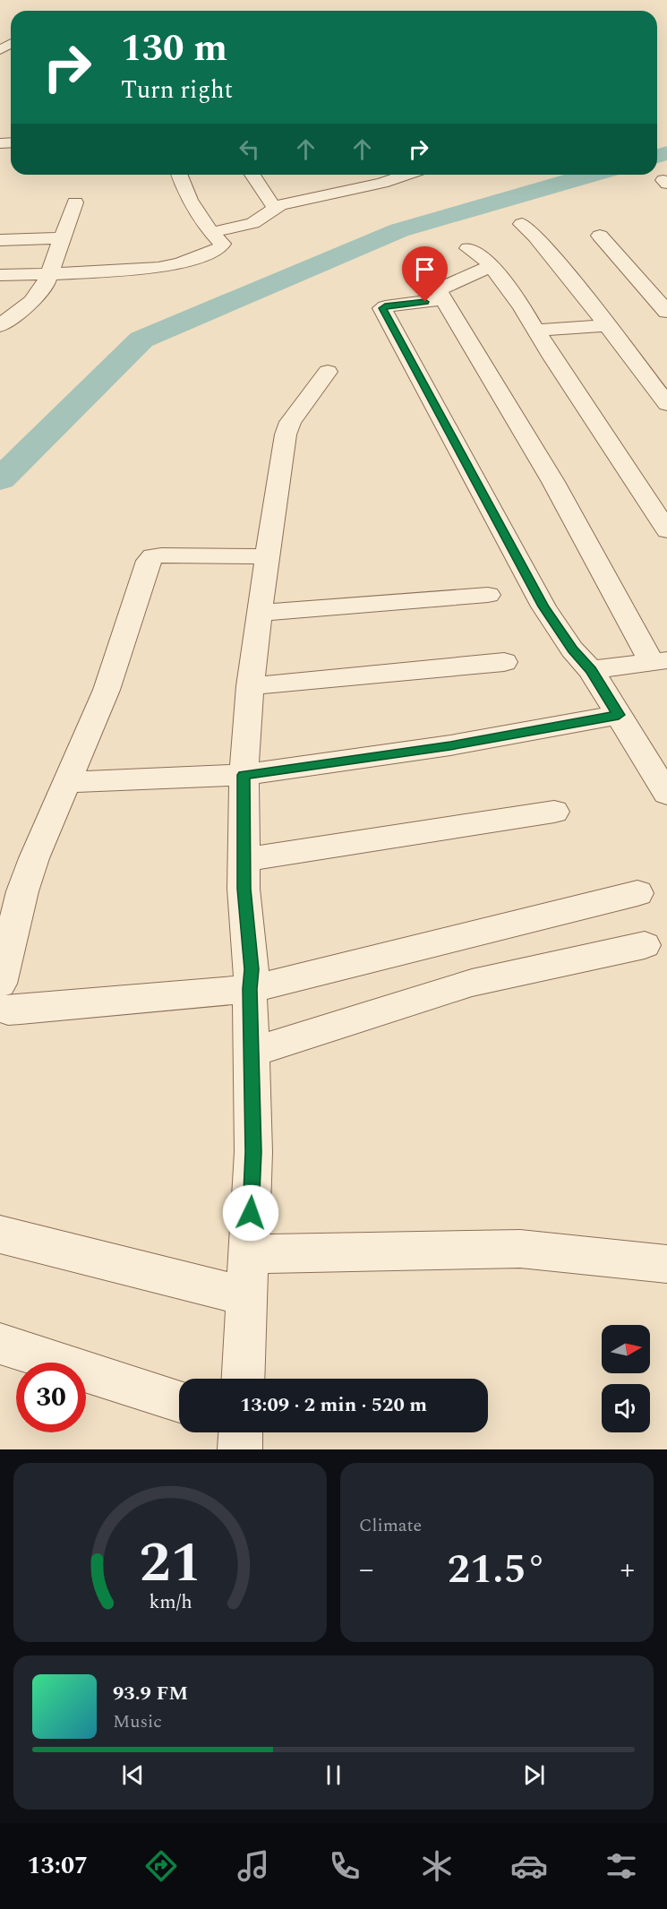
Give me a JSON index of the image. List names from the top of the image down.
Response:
{
  "north": "right",
  "page": {
    "turn": ["130 m", "Turn right"],
    "limit": "30",
    "trip": "13:09 · 2 min · 520 m",
    "tile": "Climate",
    "heat": ["−", "21.5°", "+"],
    "song": ["93.9 FM", "Music"],
    "tabs": "13:07",
    "gauge": ["21", "km/h"]
  }
}
